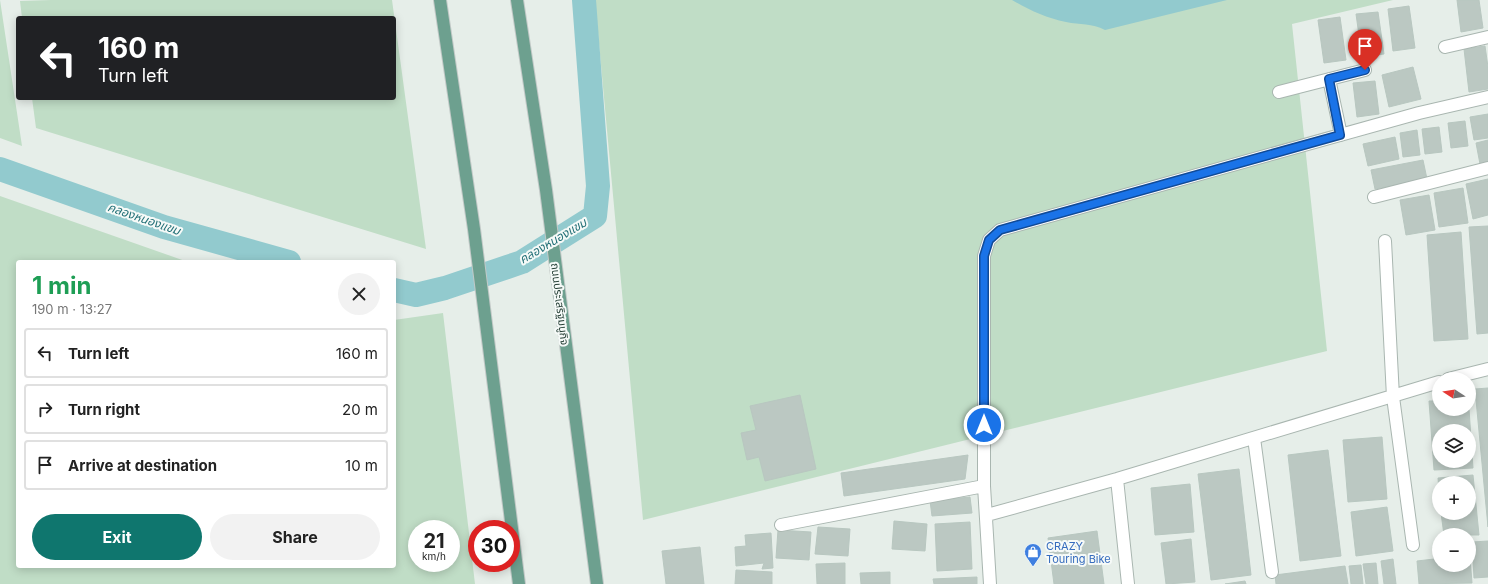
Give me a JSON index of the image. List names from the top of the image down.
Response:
{
  "streets": {
    "main road": ["ถนนประเสริฐมนูกิจ"]
  },
  "water": ["คลองหนองแขม"],
  "places": {
    "shop": ["CRAZY Touring Bike"]
  },
  "north": "left",
  "page": {
    "turn": ["160 m", "Turn left"],
    "heading": ["1 min", "190 m · 13:27"],
    "list": [
      {
        "name": "Turn left",
        "value": "160 m"
      },
      {
        "name": "Turn right",
        "value": "20 m"
      },
      {
        "name": "Arrive at destination",
        "value": "10 m"
      }
    ],
    "map_buttons": ["+", "−"],
    "buttons": ["Exit", "Share"],
    "speed": "21 km/h",
    "limit": "30"
  }
}
